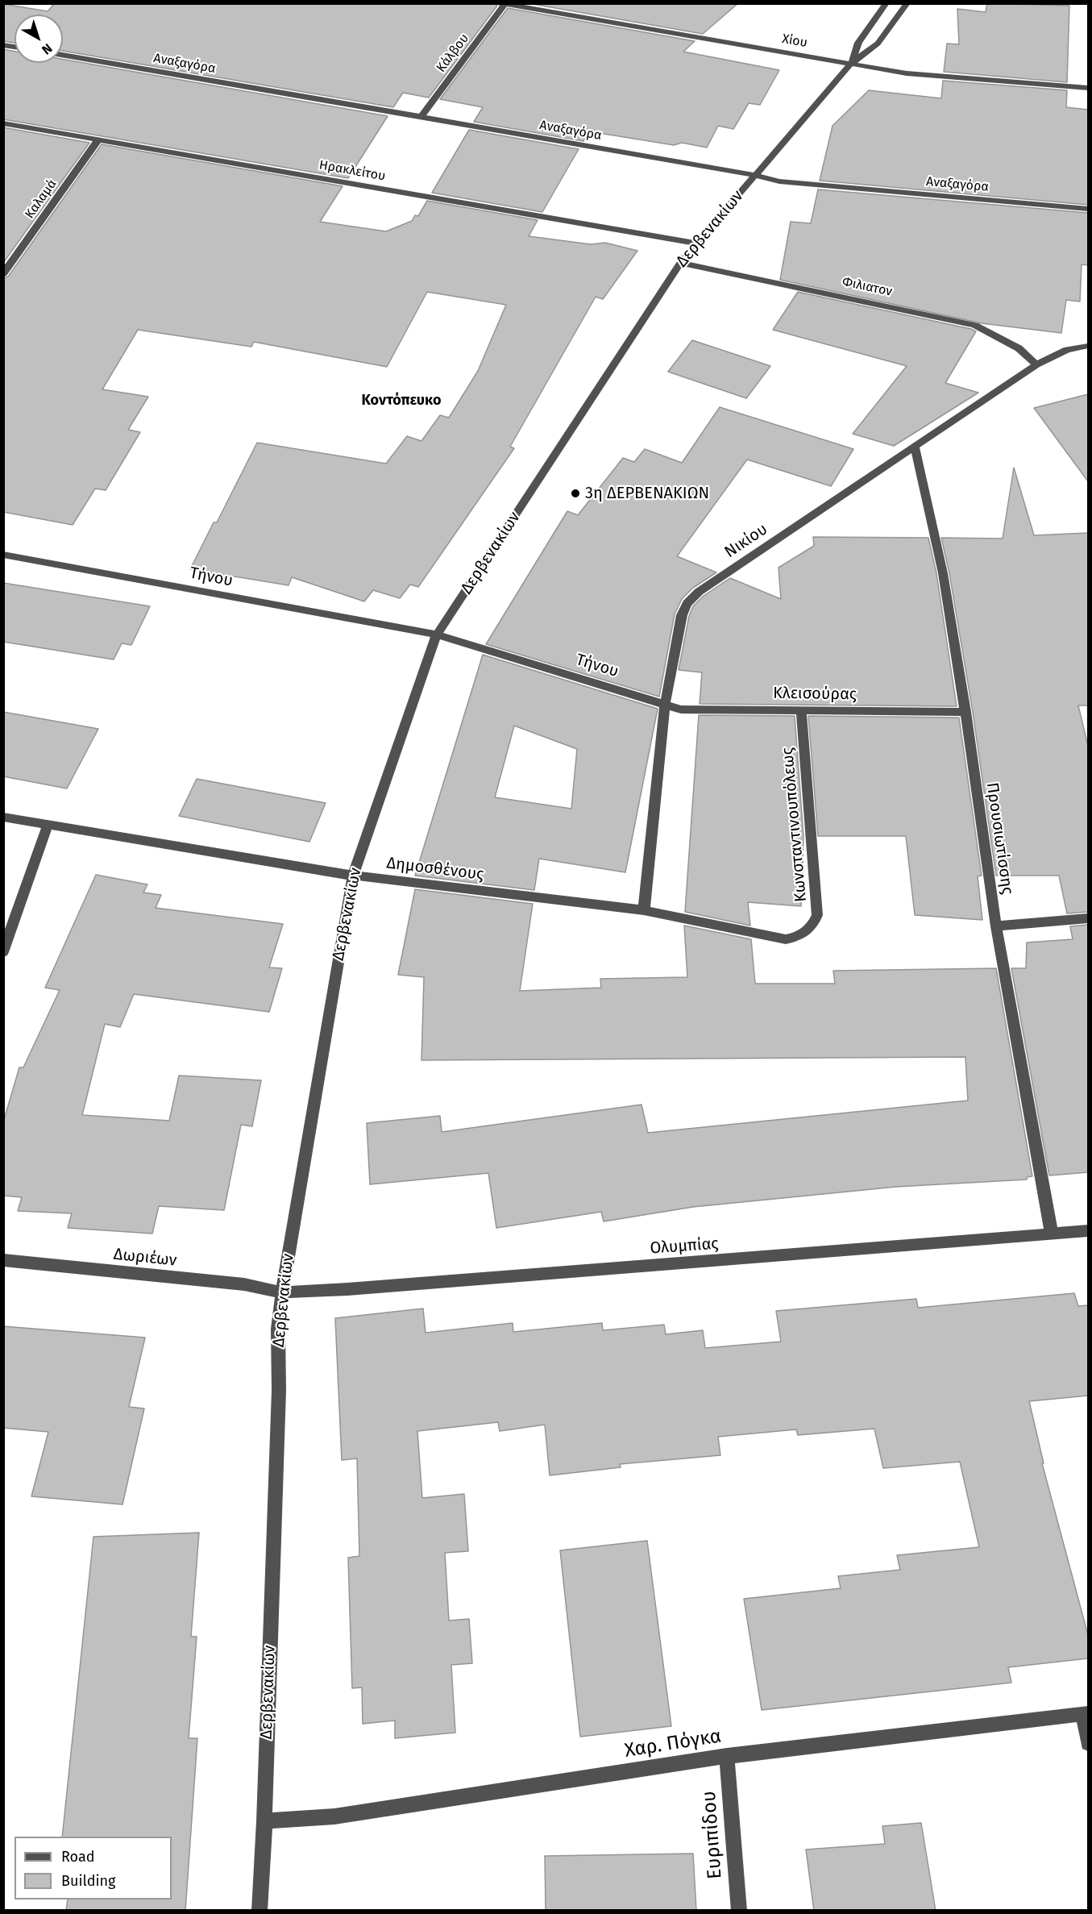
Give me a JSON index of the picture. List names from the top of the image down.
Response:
{
  "streets": {
    "street": [
      "Χίου",
      "Κάλβου",
      "Αναξαγόρα",
      "Ηρακλείτου",
      "Καλαμά",
      "Δερβενακίων",
      "Φιλιατον",
      "Νικίου",
      "Τήνου",
      "Κλεισούρας",
      "Κωνσταντινουπόλεως",
      "Προυσιωτίσσης",
      "Δημοσθένους",
      "Ολυμπίας",
      "Δωριέων",
      "Χαρ. Πόγκα",
      "Ευριπίδου"
    ]
  },
  "crossings": [
    ["Χίου", "Κάλβου"],
    ["Χίου", "Δερβενακίων"],
    ["Κάλβου", "Αναξαγόρα"],
    ["Αναξαγόρα", "Δερβενακίων"],
    ["Ηρακλείτου", "Καλαμά"],
    ["Ηρακλείτου", "Δερβενακίων"],
    ["Δερβενακίων", "Φιλιατον"],
    ["Δερβενακίων", "Τήνου"],
    ["Δερβενακίων", "Δημοσθένους"],
    ["Δερβενακίων", "Ολυμπίας"],
    ["Δερβενακίων", "Δωριέων"],
    ["Δερβενακίων", "Χαρ. Πόγκα"],
    ["Φιλιατον", "Νικίου"],
    ["Νικίου", "Τήνου"],
    ["Νικίου", "Κλεισούρας"],
    ["Νικίου", "Προυσιωτίσσης"],
    ["Νικίου", "Δημοσθένους"],
    ["Τήνου", "Κλεισούρας"],
    ["Κλεισούρας", "Κωνσταντινουπόλεως"],
    ["Κλεισούρας", "Προυσιωτίσσης"],
    ["Κωνσταντινουπόλεως", "Δημοσθένους"],
    ["Προυσιωτίσσης", "Ολυμπίας"],
    ["Ολυμπίας", "Δωριέων"],
    ["Χαρ. Πόγκα", "Ευριπίδου"]
  ],
  "districts": ["Κοντόπευκο"],
  "places": ["3η ΔΕΡΒΕΝΑΚΙΩΝ"],
  "legend": ["Road", "Building"],
  "north": "bottom right"
}
